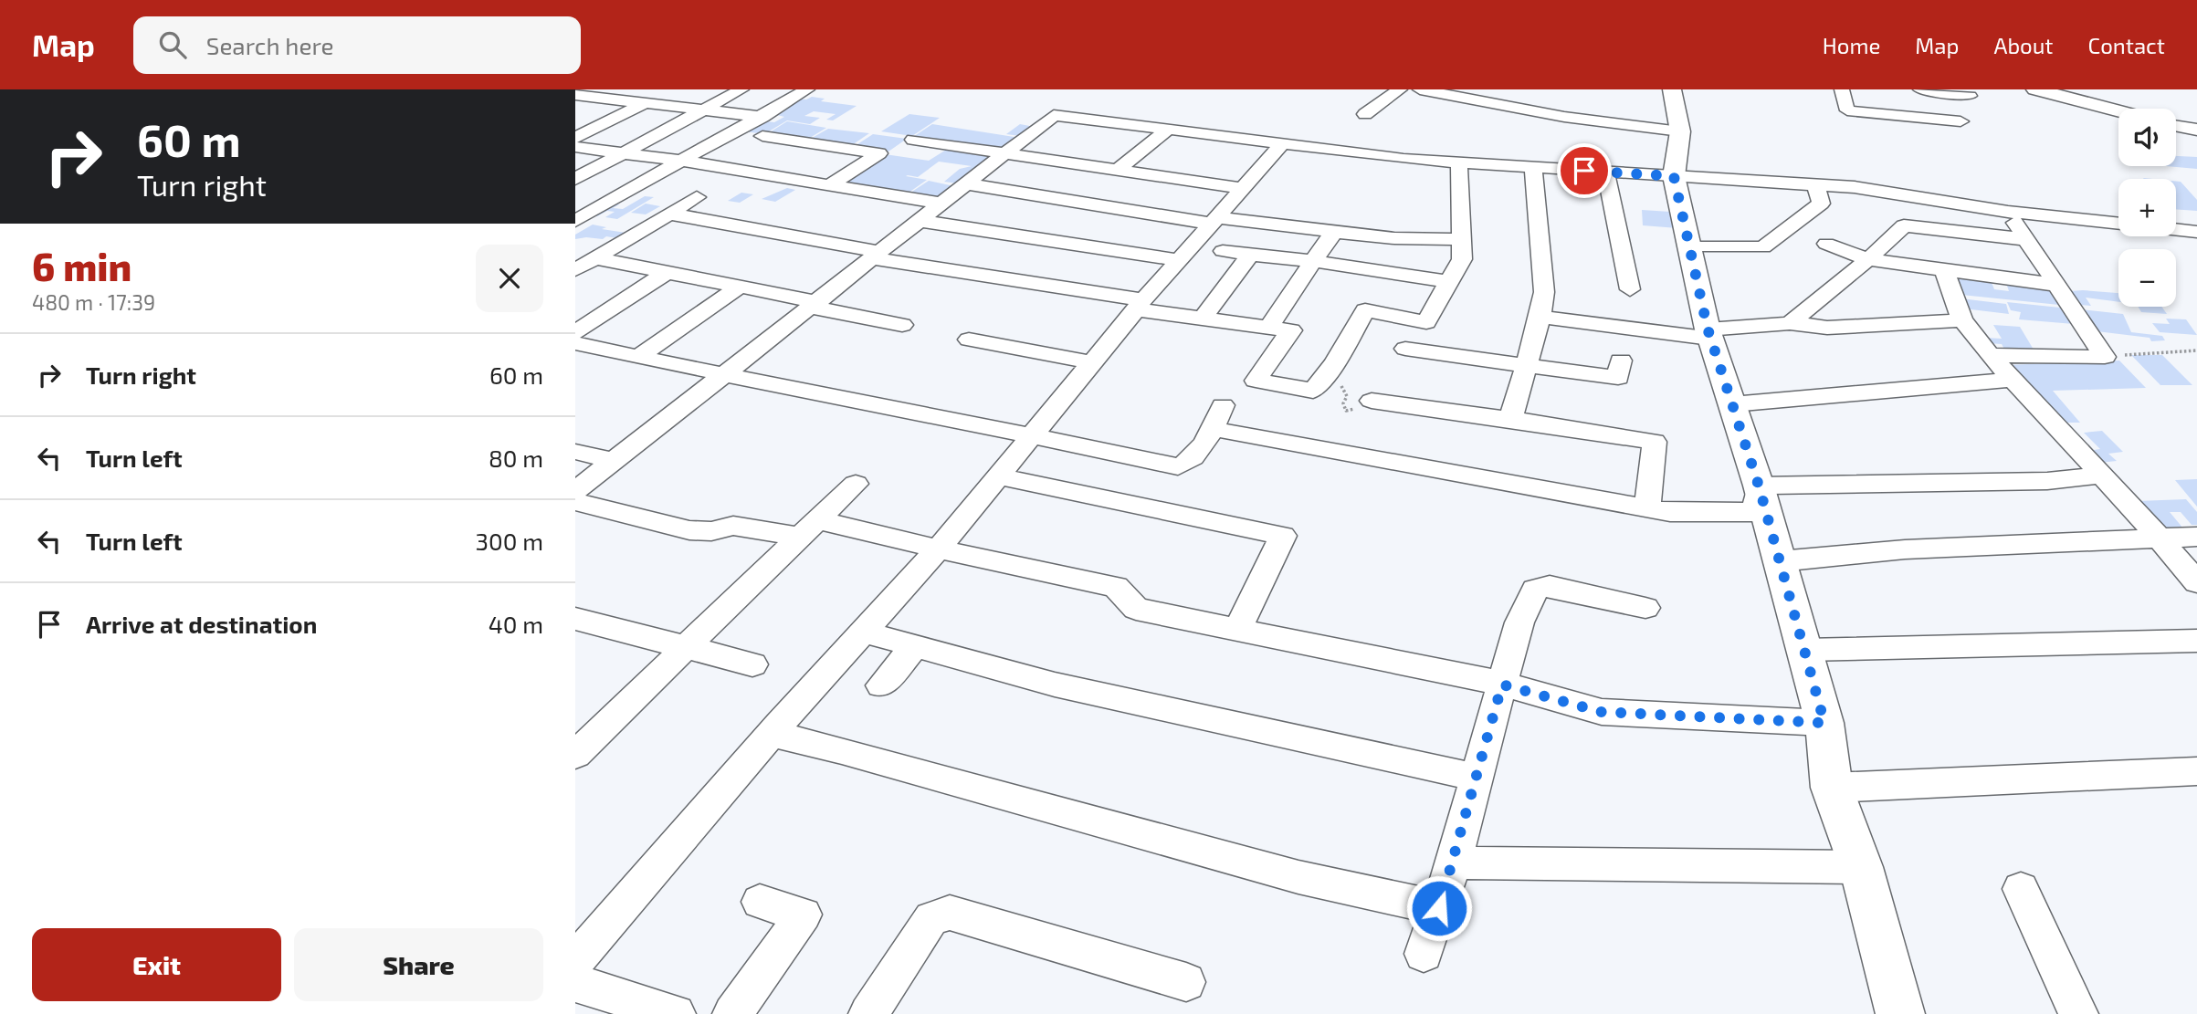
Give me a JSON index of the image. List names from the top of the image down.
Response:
{
  "page": {
    "header": "Map",
    "search": "Search here",
    "nav": [
      "Home",
      "Map",
      "About",
      "Contact"
    ],
    "turn": ["60 m", "Turn right"],
    "map_buttons": ["+", "−"],
    "heading": ["6 min", "480 m · 17:39"],
    "list": [
      {
        "name": "Turn right",
        "value": "60 m"
      },
      {
        "name": "Turn left",
        "value": "80 m"
      },
      {
        "name": "Turn left",
        "value": "300 m"
      },
      {
        "name": "Arrive at destination",
        "value": "40 m"
      }
    ],
    "buttons": ["Exit", "Share"]
  }
}
